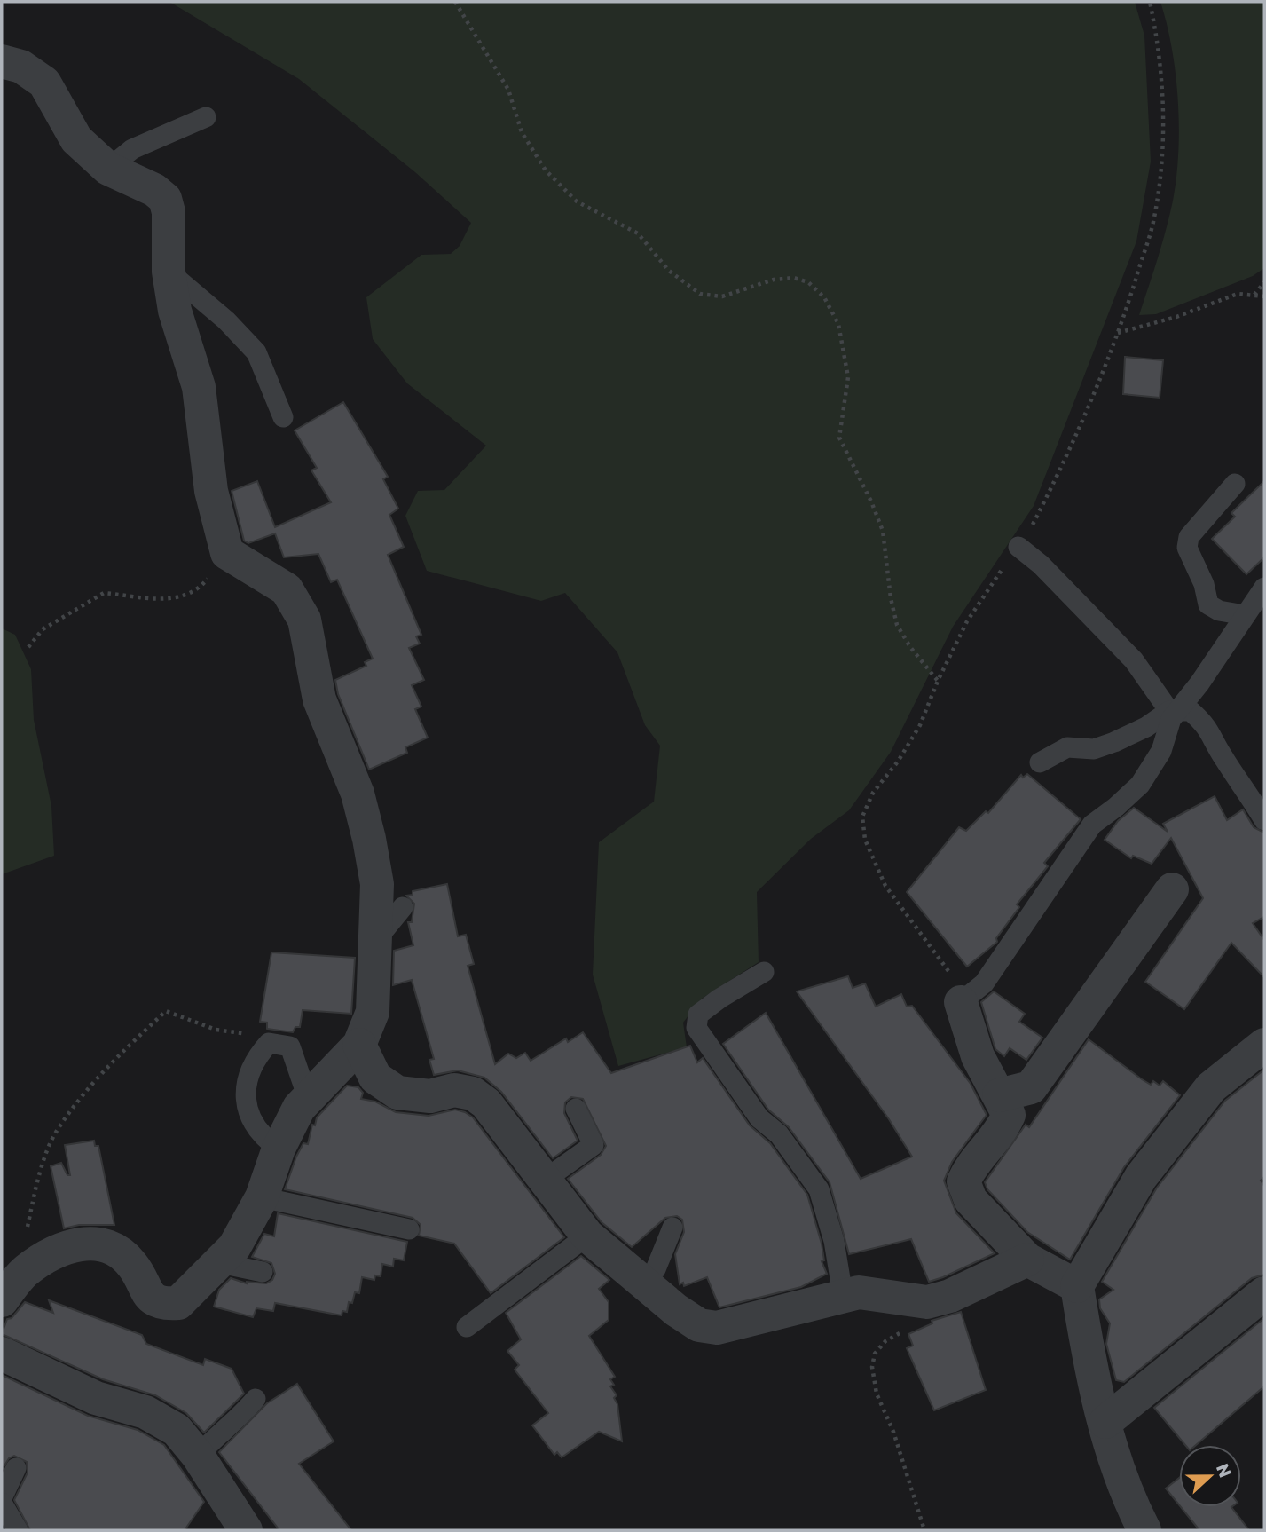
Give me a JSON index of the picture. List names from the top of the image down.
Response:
{
  "north": "right"
}
